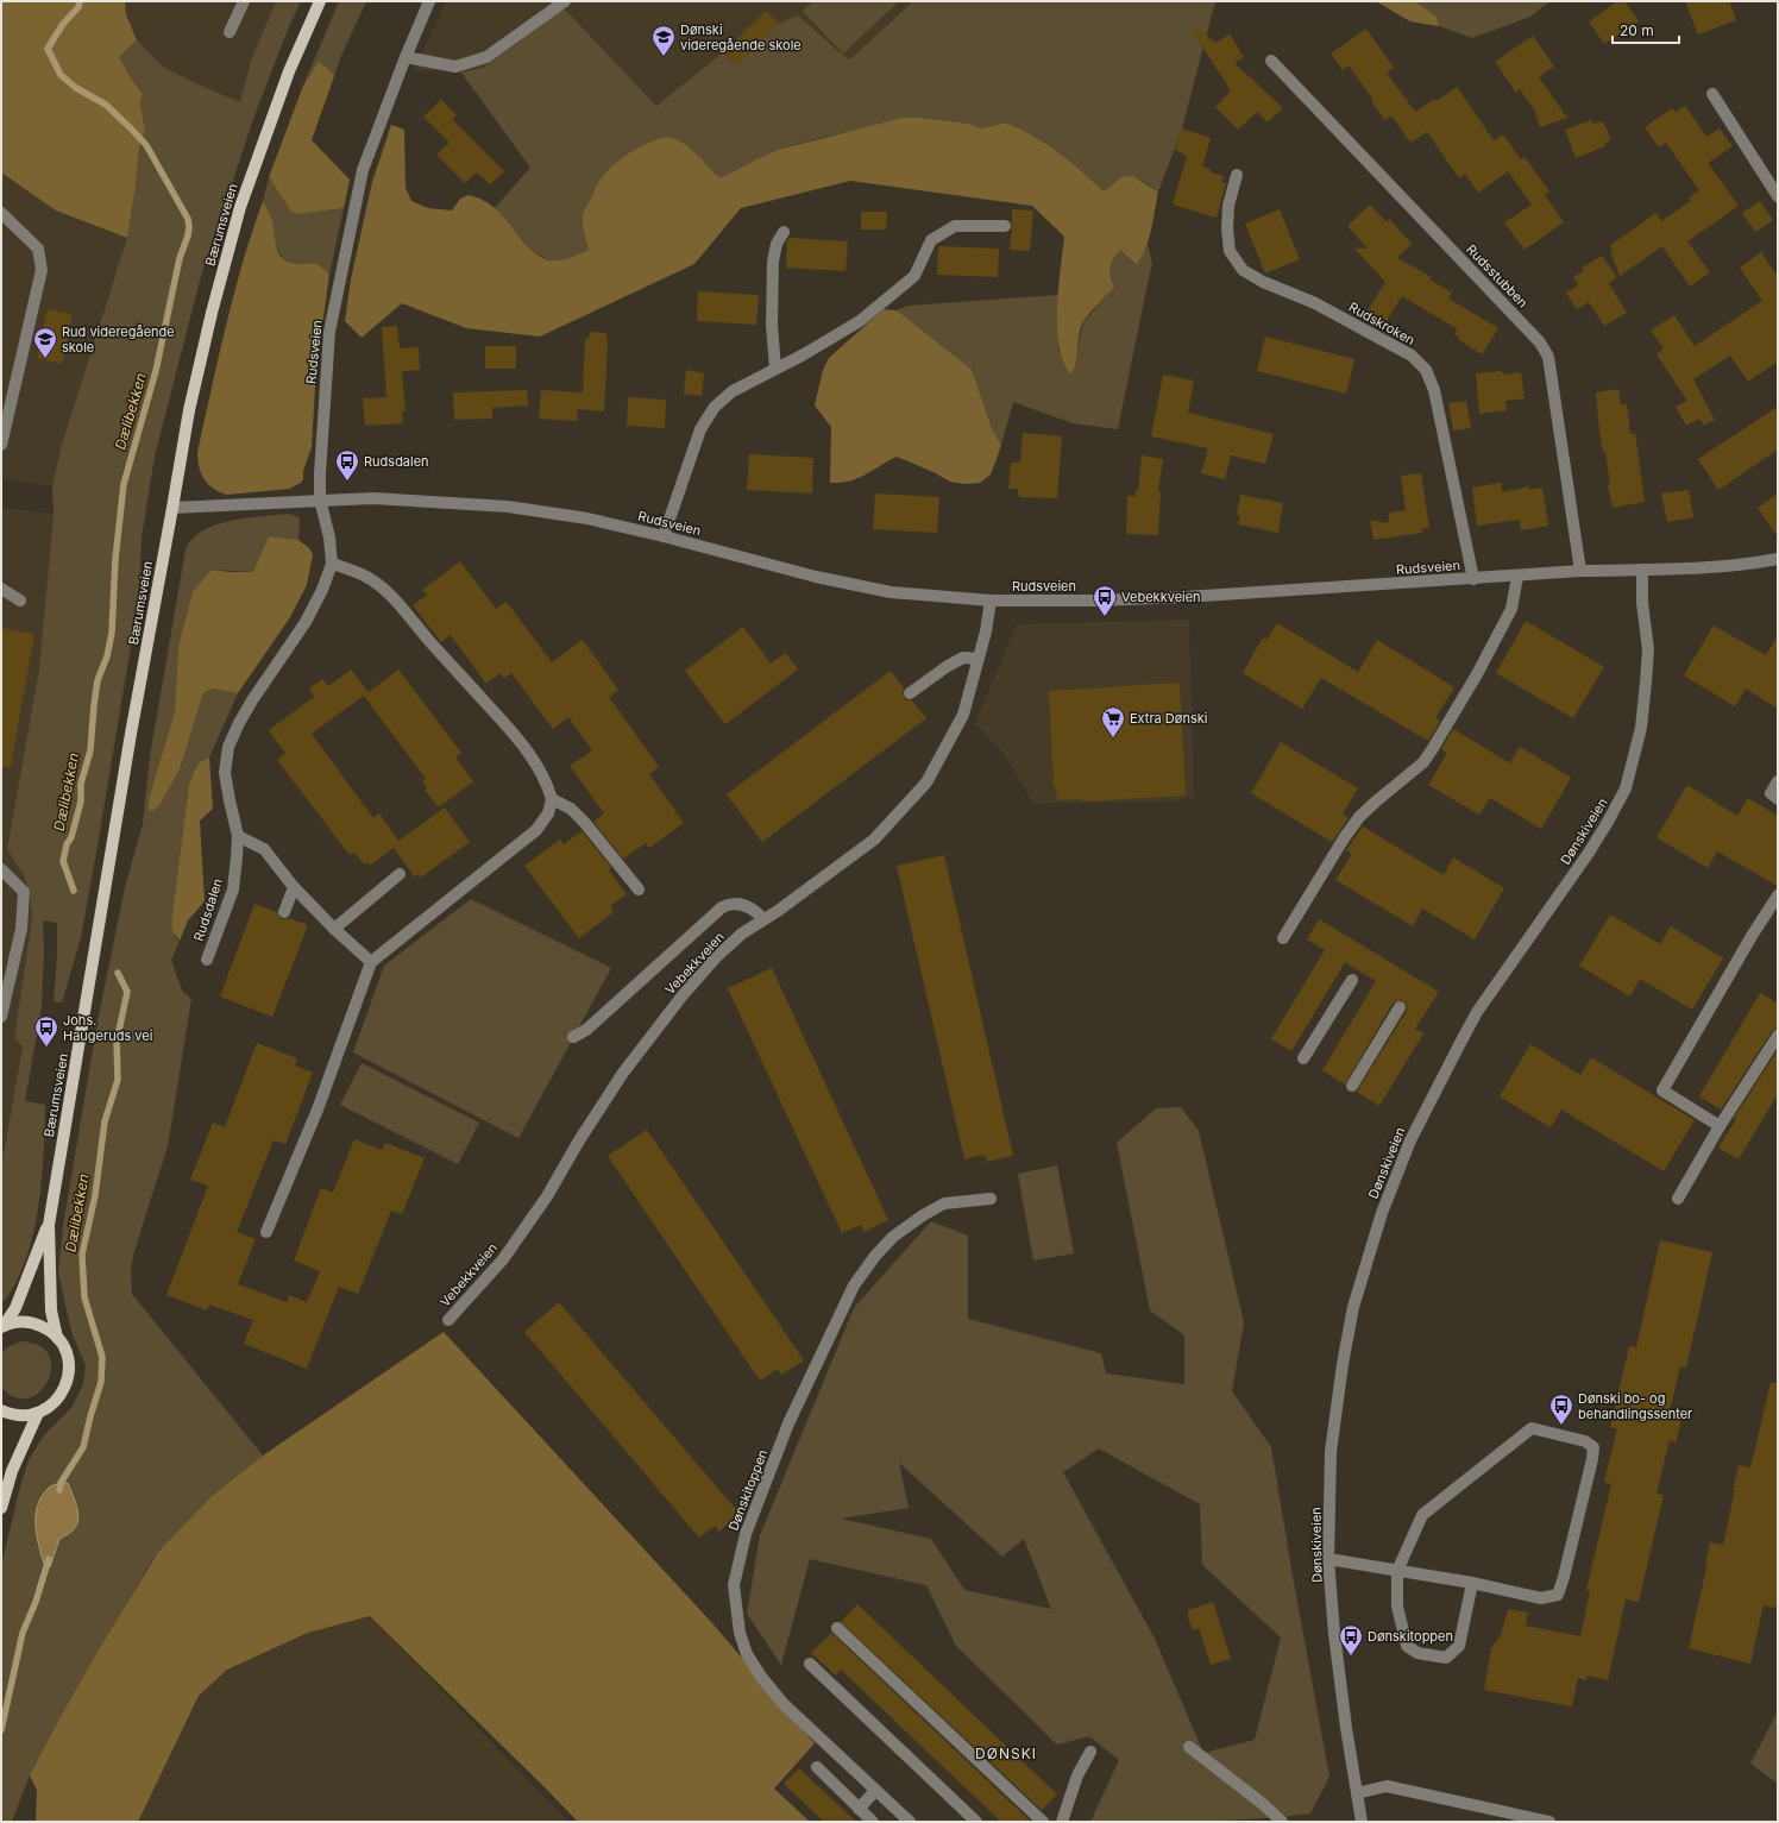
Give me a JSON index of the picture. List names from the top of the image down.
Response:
{
  "streets": {
    "main road": ["Bærumsveien"],
    "street": [
      "Rudsstubben",
      "Rudskroken",
      "Rudsveien",
      "Dønskiveien",
      "Rudsdalen",
      "Vebekkveien",
      "Dønskitoppen"
    ]
  },
  "crossings": [
    ["Bærumsveien", "Rudsveien"],
    ["Rudsstubben", "Rudsveien"],
    ["Rudskroken", "Rudsveien"],
    ["Rudsveien", "Dønskiveien"],
    ["Rudsveien", "Vebekkveien"]
  ],
  "districts": ["DØNSKI"],
  "water": ["Dælibekken"],
  "places": {
    "school or university": ["Dønski videregående skole", "Rud videregående skole"],
    "bus stop": [
      "Rudsdalen",
      "Vebekkveien",
      "Johs. Haugeruds vei",
      "Dønski bo- og behandlingssenter",
      "Dønskitoppen"
    ],
    "supermarket": ["Extra Dønski"]
  },
  "scale_bar": "20 m"
}
